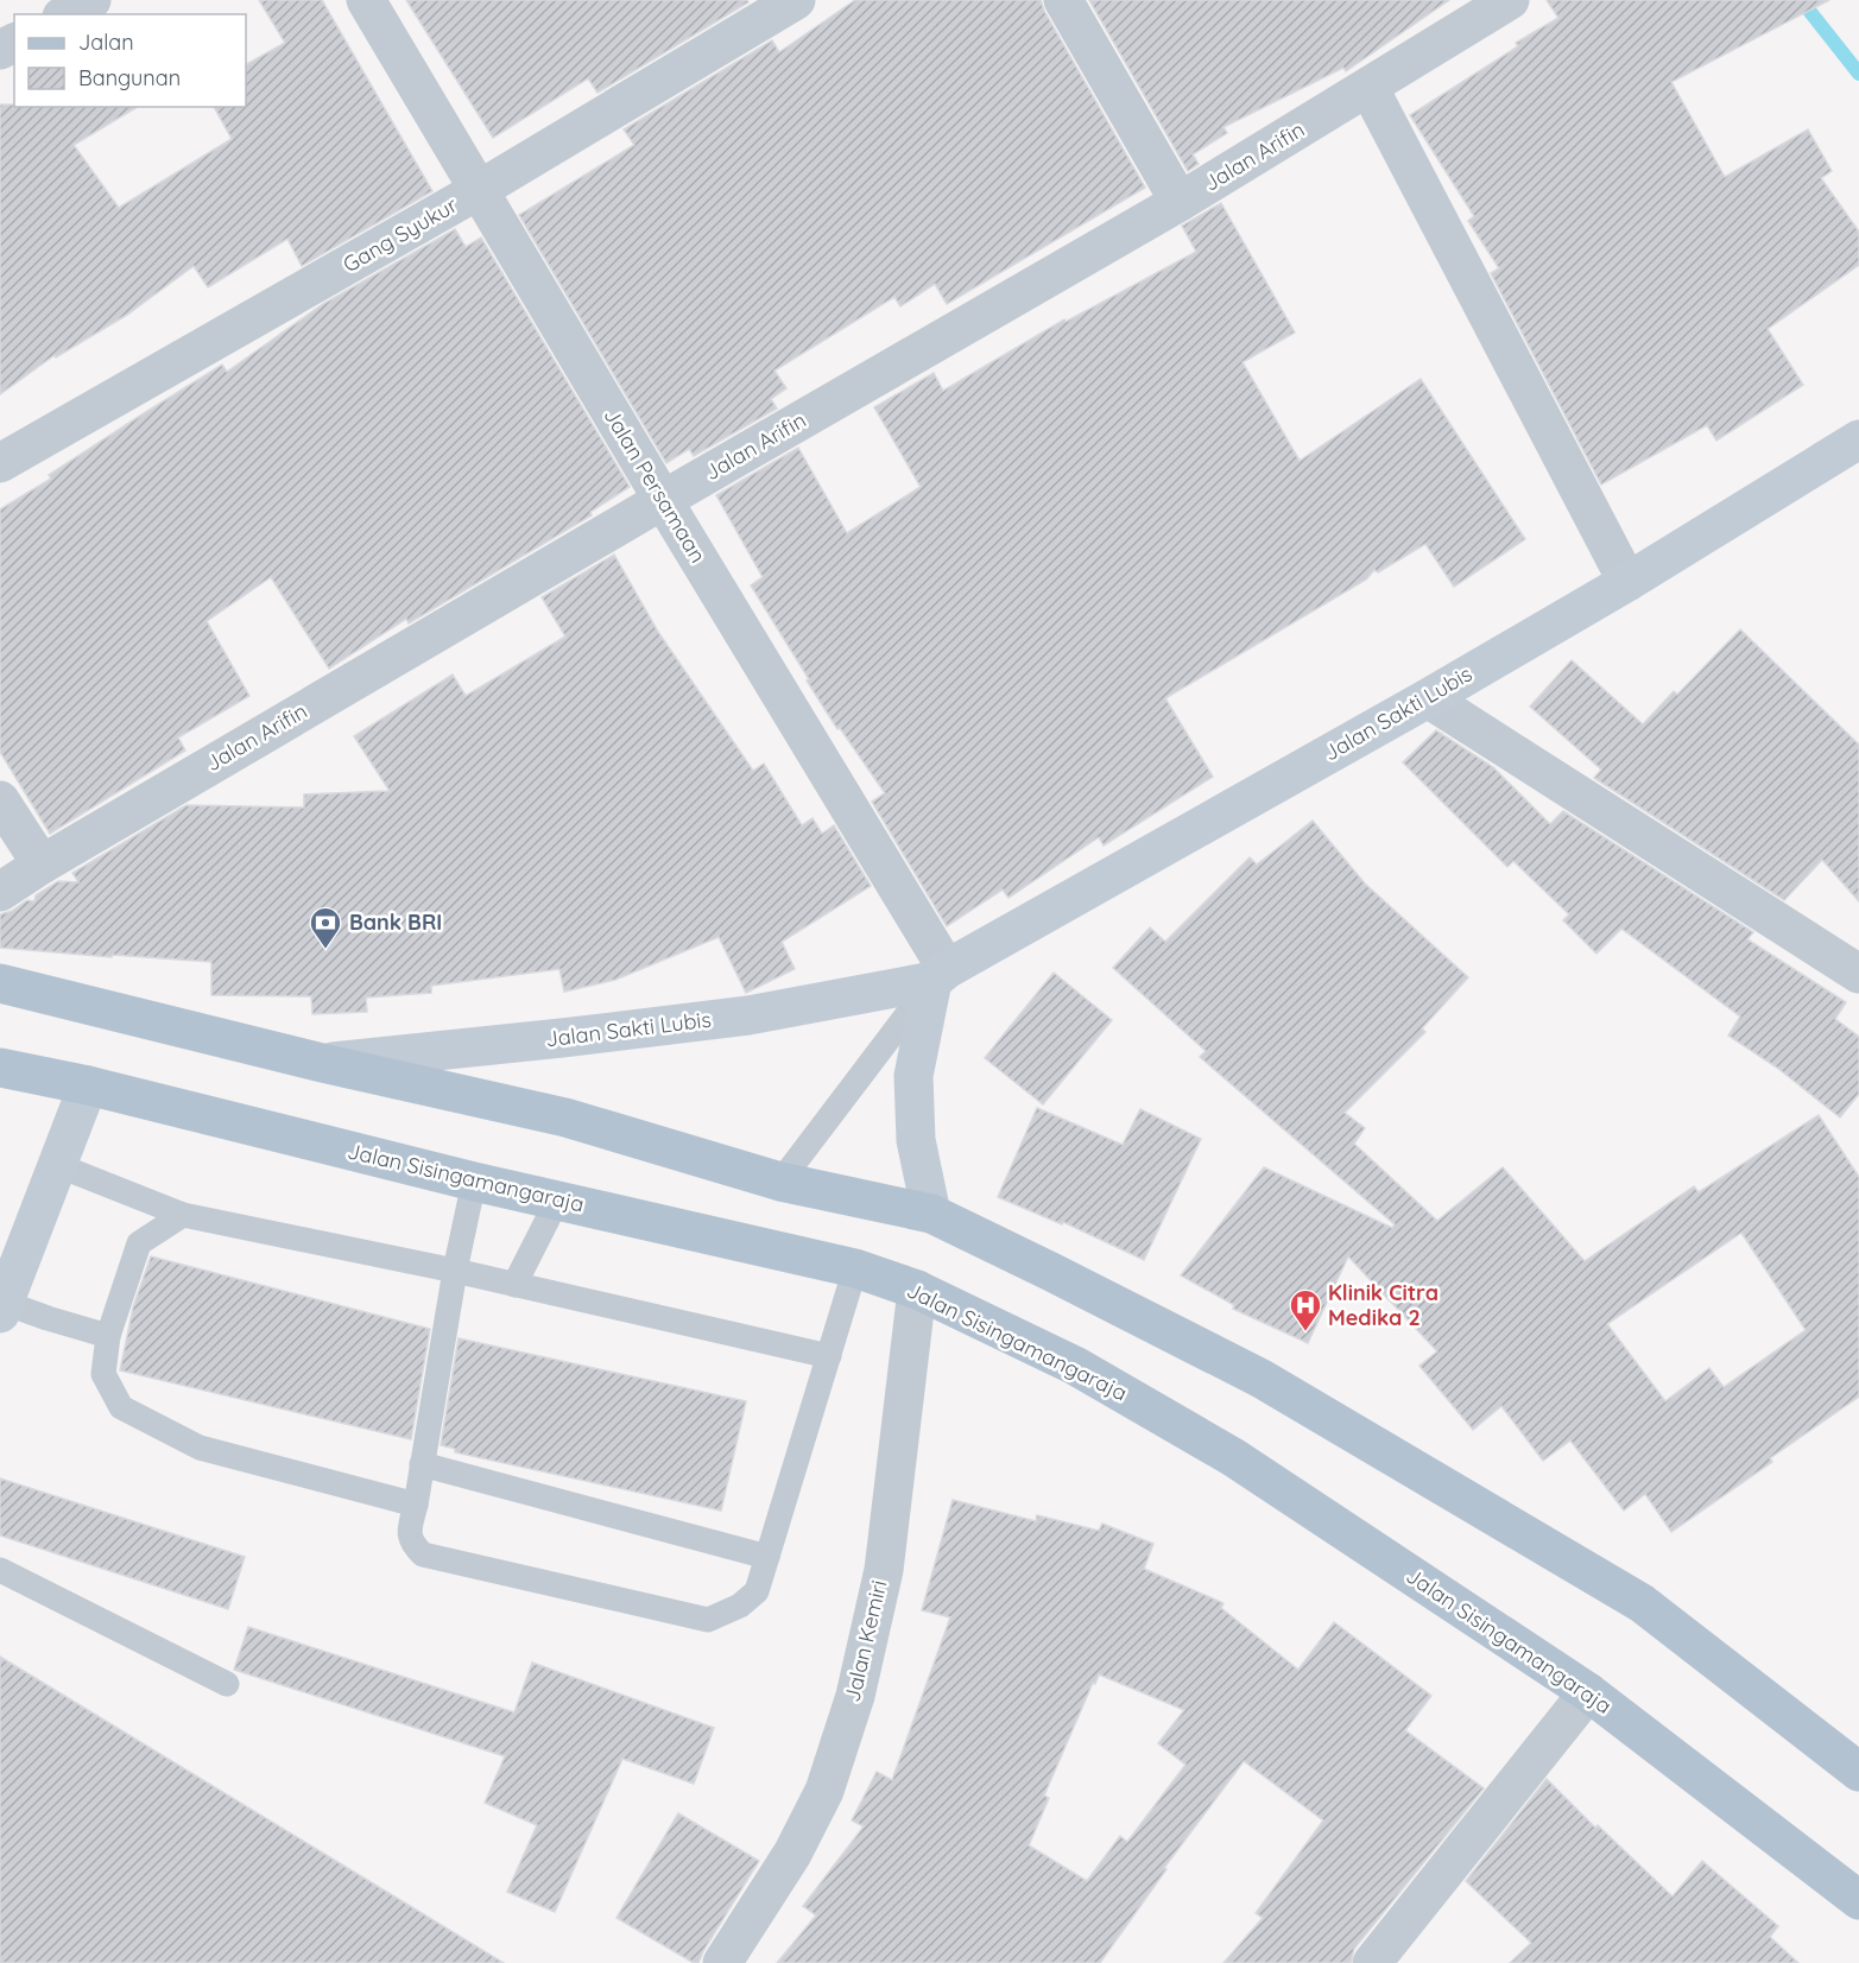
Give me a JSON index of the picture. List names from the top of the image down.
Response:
{
  "streets": {
    "main road": ["Jalan Sisingamangaraja"],
    "street": [
      "Jalan Arifin",
      "Gang Syukur",
      "Jalan Persamaan",
      "Jalan Sakti Lubis",
      "Jalan Kemiri"
    ]
  },
  "crossings": [
    ["Jalan Arifin", "Jalan Persamaan"],
    ["Gang Syukur", "Jalan Persamaan"],
    ["Jalan Persamaan", "Jalan Sakti Lubis"],
    ["Jalan Sisingamangaraja", "Jalan Kemiri"]
  ],
  "places": {
    "bank": ["Bank BRI"],
    "hospital": ["Klinik Citra Medika 2"]
  },
  "legend": ["Jalan", "Bangunan"]
}
